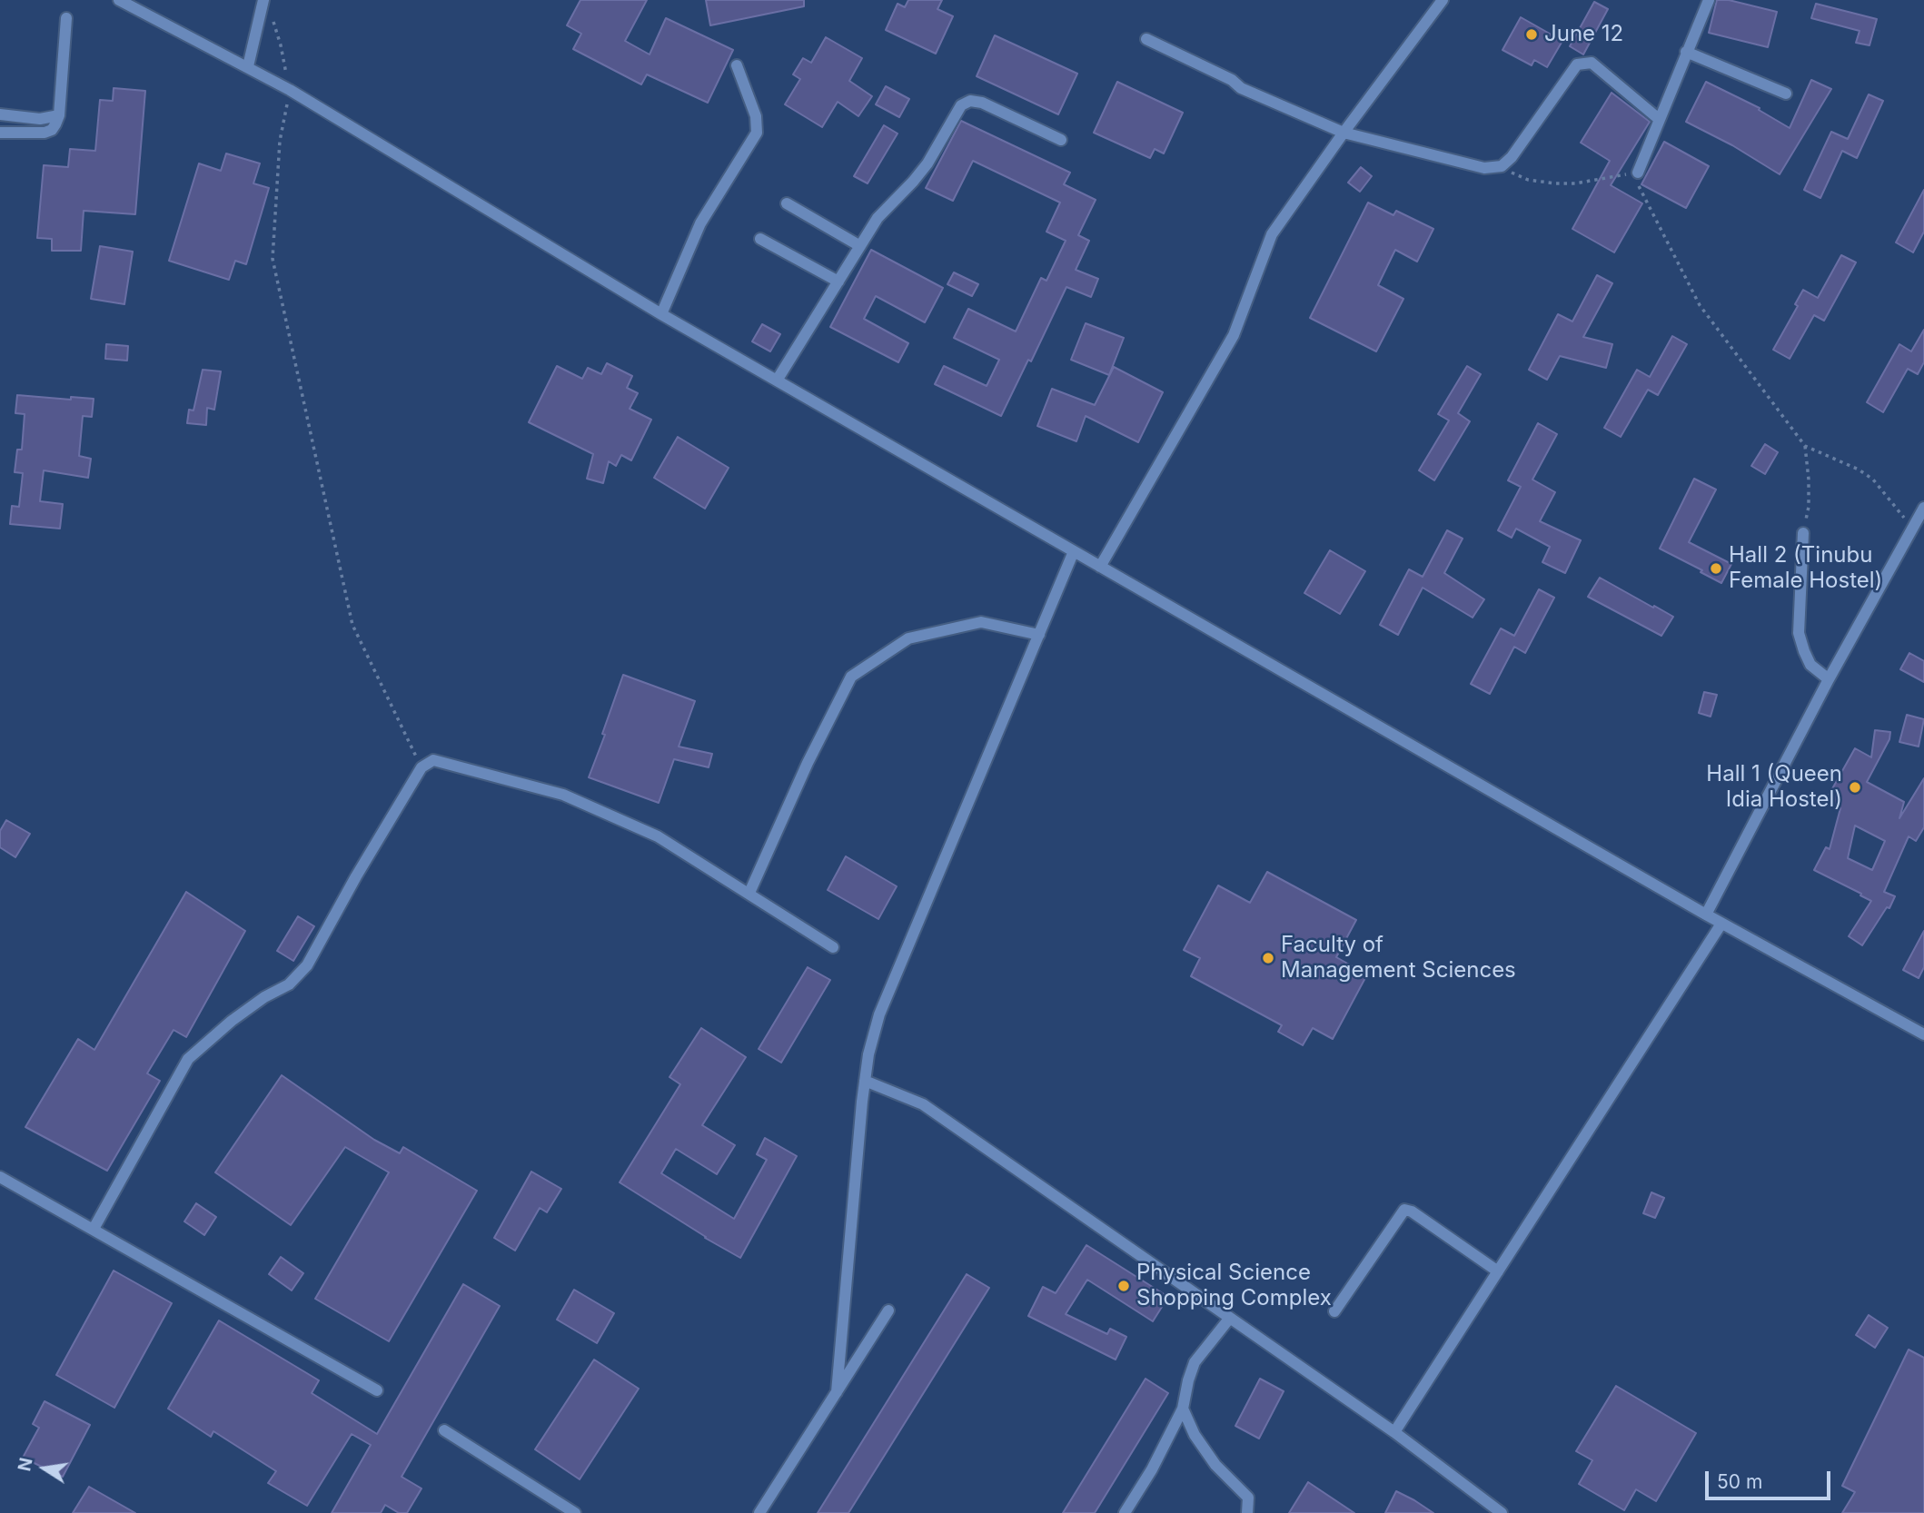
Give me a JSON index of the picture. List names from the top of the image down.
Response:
{
  "places": [
    "June 12",
    "Hall 2 (Tinubu Female Hostel)",
    "Hall 1 (Queen Idia Hostel)",
    "Faculty of Management Sciences",
    "Physical Science Shopping Complex"
  ],
  "scale_bar": "50 m",
  "north": "left"
}
